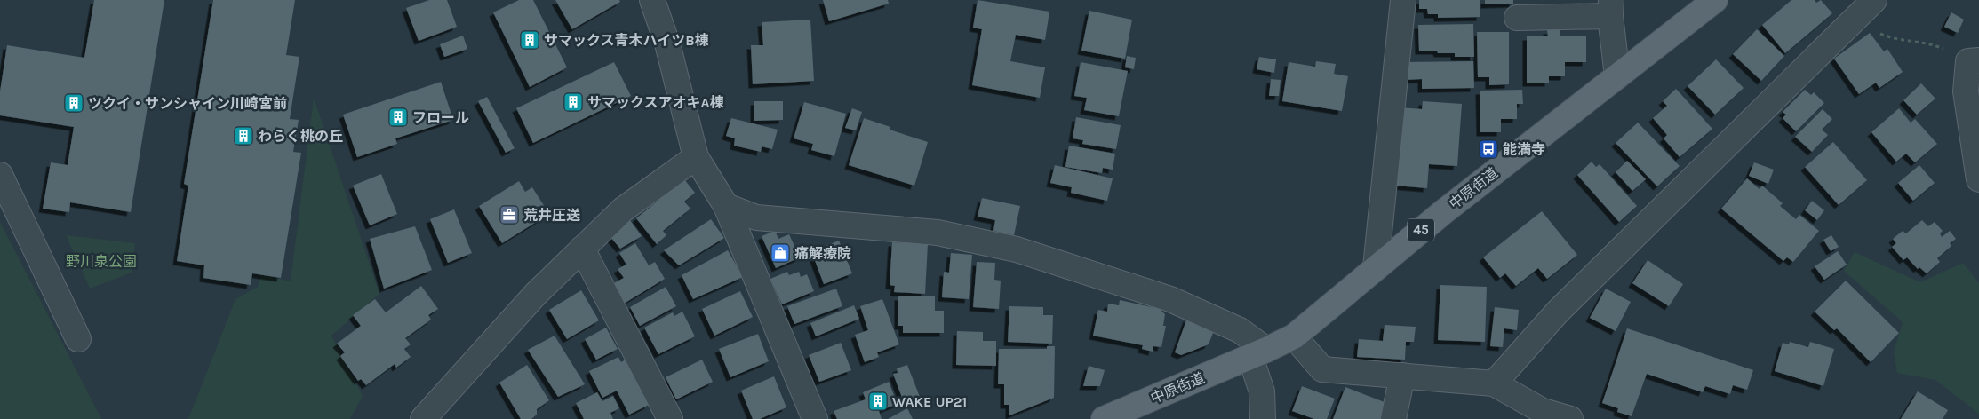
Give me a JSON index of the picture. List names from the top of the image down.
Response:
{
  "streets": {
    "main road": ["中原街道", "45"]
  },
  "parks": ["野川泉公園"],
  "places": {
    "building": [
      "サマックス青木ハイツB棟",
      "サマックスアオキA棟",
      "ツクイ・サンシャイン川崎宮前",
      "フロール",
      "わらく桃の丘",
      "WAKE UP21"
    ],
    "bus stop": ["能満寺"],
    "office": ["荒井圧送"],
    "shop": ["痛解療院"]
  }
}
